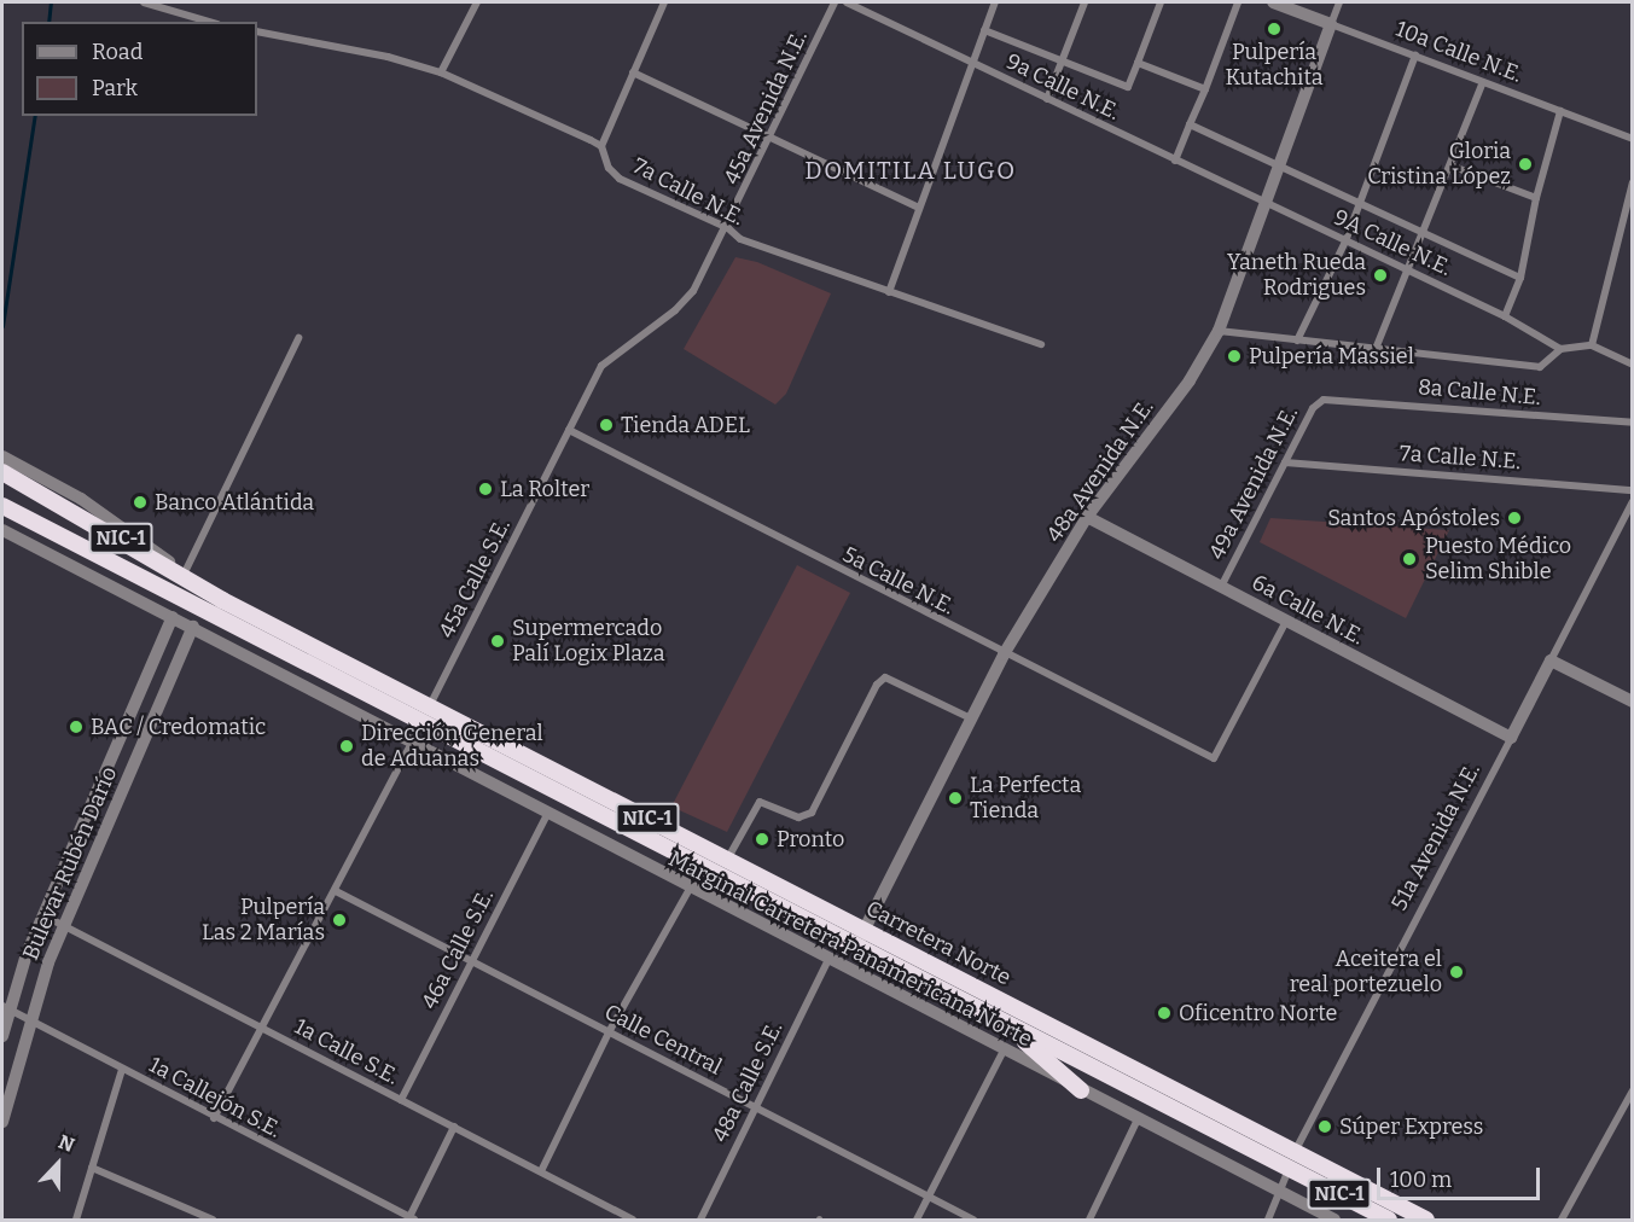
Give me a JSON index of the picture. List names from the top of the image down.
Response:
{
  "streets": {
    "highway": ["NIC-1", "Carretera Norte"],
    "street": [
      "10a Calle N.E.",
      "9a Calle N.E.",
      "45a Avenida N.E.",
      "7a Calle N.E.",
      "9A Calle N.E.",
      "8a Calle N.E.",
      "48a Avenida N.E.",
      "49a Avenida N.E.",
      "45a Calle S.E.",
      "5a Calle N.E.",
      "6a Calle N.E.",
      "51a Avenida N.E.",
      "Bulevar Rubén Darío",
      "46a Calle S.E.",
      "Marginal Carretera Panamericana Norte",
      "Calle Central",
      "1a Calle S.E.",
      "48a Calle S.E.",
      "1a Callejón S.E."
    ]
  },
  "crossings": [
    ["10a Calle N.E.", "48a Avenida N.E."],
    ["9a Calle N.E.", "9A Calle N.E."],
    ["9a Calle N.E.", "48a Avenida N.E."],
    ["45a Avenida N.E.", "7a Calle N.E."],
    ["45a Avenida N.E.", "45a Calle S.E."],
    ["7a Calle N.E.", "49a Avenida N.E."],
    ["7a Calle N.E.", "45a Calle S.E."],
    ["9A Calle N.E.", "48a Avenida N.E."],
    ["8a Calle N.E.", "49a Avenida N.E."],
    ["48a Avenida N.E.", "5a Calle N.E."],
    ["48a Avenida N.E.", "6a Calle N.E."],
    ["48a Avenida N.E.", "Carretera Norte"],
    ["49a Avenida N.E.", "6a Calle N.E."],
    ["NIC-1", "45a Calle S.E."],
    ["NIC-1", "Carretera Norte"],
    ["45a Calle S.E.", "5a Calle N.E."],
    ["45a Calle S.E.", "Carretera Norte"],
    ["45a Calle S.E.", "Marginal Carretera Panamericana Norte"],
    ["45a Calle S.E.", "Calle Central"],
    ["5a Calle N.E.", "6a Calle N.E."],
    ["6a Calle N.E.", "51a Avenida N.E."],
    ["51a Avenida N.E.", "Carretera Norte"],
    ["51a Avenida N.E.", "Marginal Carretera Panamericana Norte"],
    ["Bulevar Rubén Darío", "Marginal Carretera Panamericana Norte"],
    ["Bulevar Rubén Darío", "1a Calle S.E."],
    ["Bulevar Rubén Darío", "1a Callejón S.E."],
    ["46a Calle S.E.", "Marginal Carretera Panamericana Norte"],
    ["46a Calle S.E.", "Calle Central"],
    ["46a Calle S.E.", "1a Calle S.E."],
    ["Marginal Carretera Panamericana Norte", "48a Calle S.E."],
    ["Calle Central", "48a Calle S.E."]
  ],
  "districts": ["DOMITILA LUGO"],
  "places": [
    "Pulpería Kutachita",
    "Gloria Cristina López",
    "Yaneth Rueda Rodrigues",
    "Pulpería Massiel",
    "Tienda ADEL",
    "La Rolter",
    "Banco Atlántida",
    "Santos Apóstoles",
    "Puesto Médico Selim Shible",
    "Supermercado Palí Logix Plaza",
    "BAC / Credomatic",
    "Dirección General de Aduanas",
    "La Perfecta Tienda",
    "Pronto",
    "Pulpería Las 2 Marías",
    "Aceitera el real portezuelo",
    "Oficentro Norte",
    "Súper Express"
  ],
  "legend": ["Road", "Park"],
  "scale_bar": "100 m",
  "north": "top"
}
